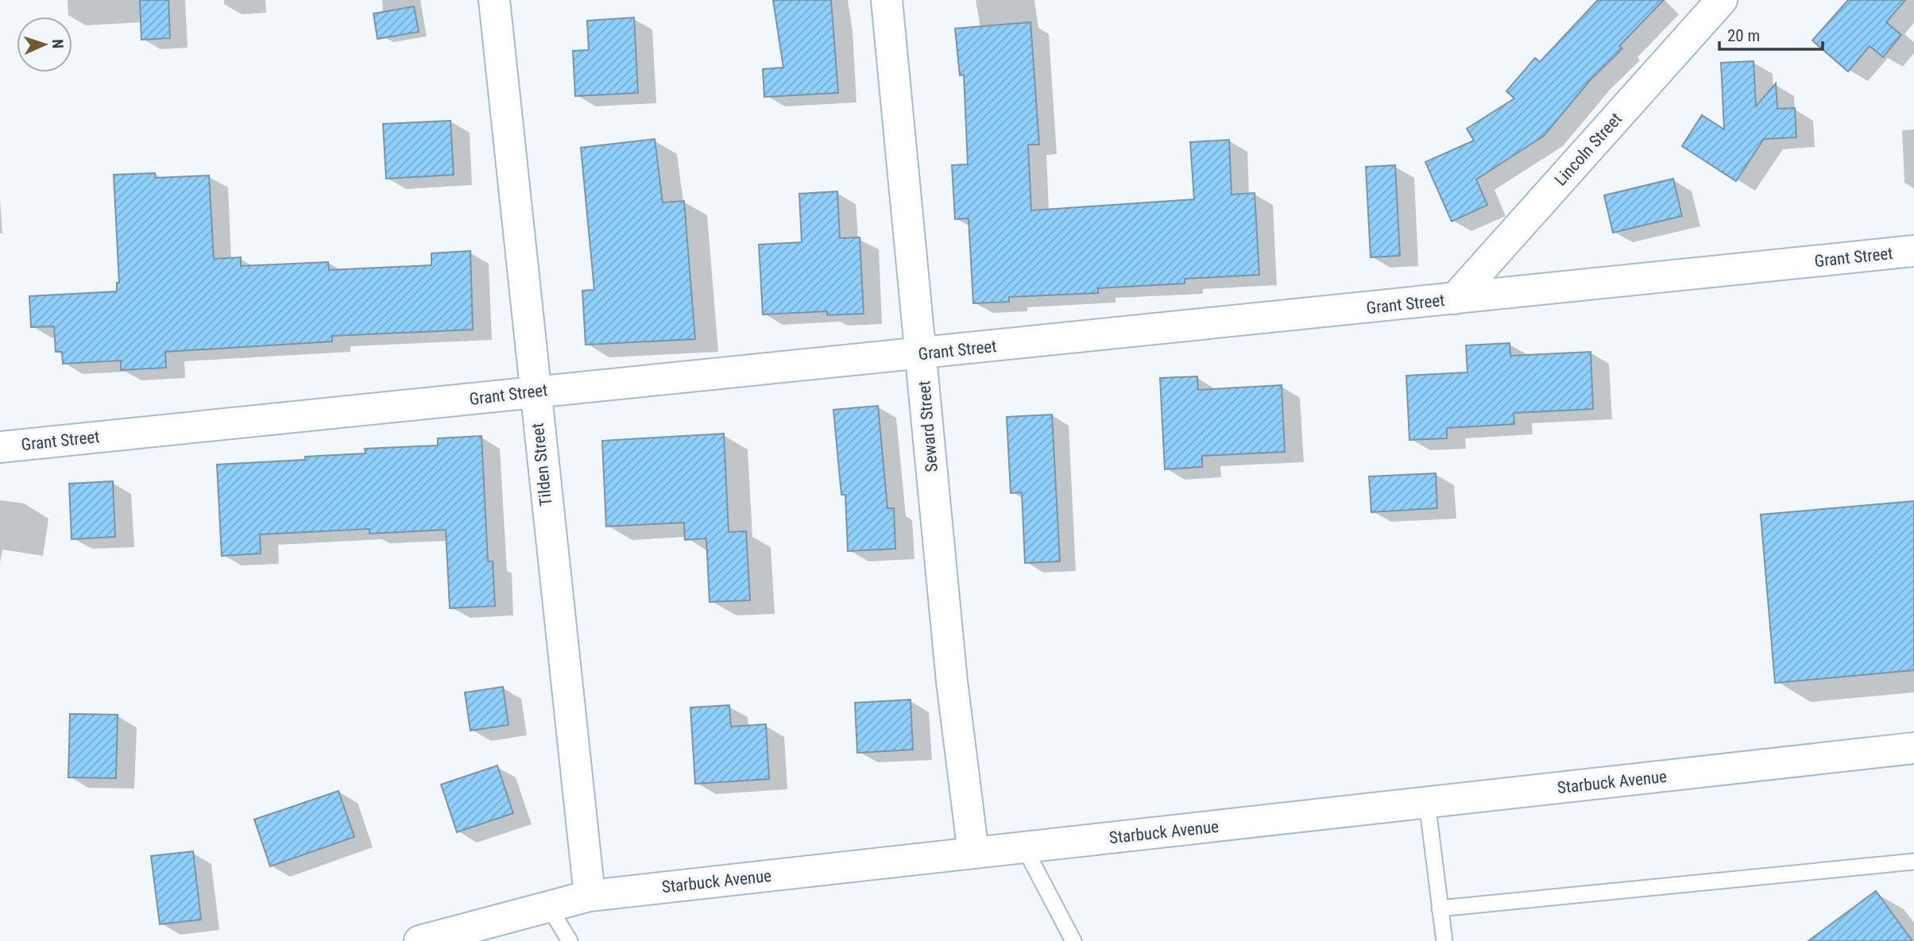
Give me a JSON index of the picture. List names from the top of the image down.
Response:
{
  "streets": {
    "street": [
      "Lincoln Street",
      "Grant Street",
      "Seward Street",
      "Tilden Street",
      "Starbuck Avenue"
    ]
  },
  "crossings": [
    ["Lincoln Street", "Grant Street"],
    ["Grant Street", "Seward Street"],
    ["Grant Street", "Tilden Street"],
    ["Seward Street", "Starbuck Avenue"],
    ["Tilden Street", "Starbuck Avenue"]
  ],
  "scale_bar": "20 m",
  "north": "right"
}
